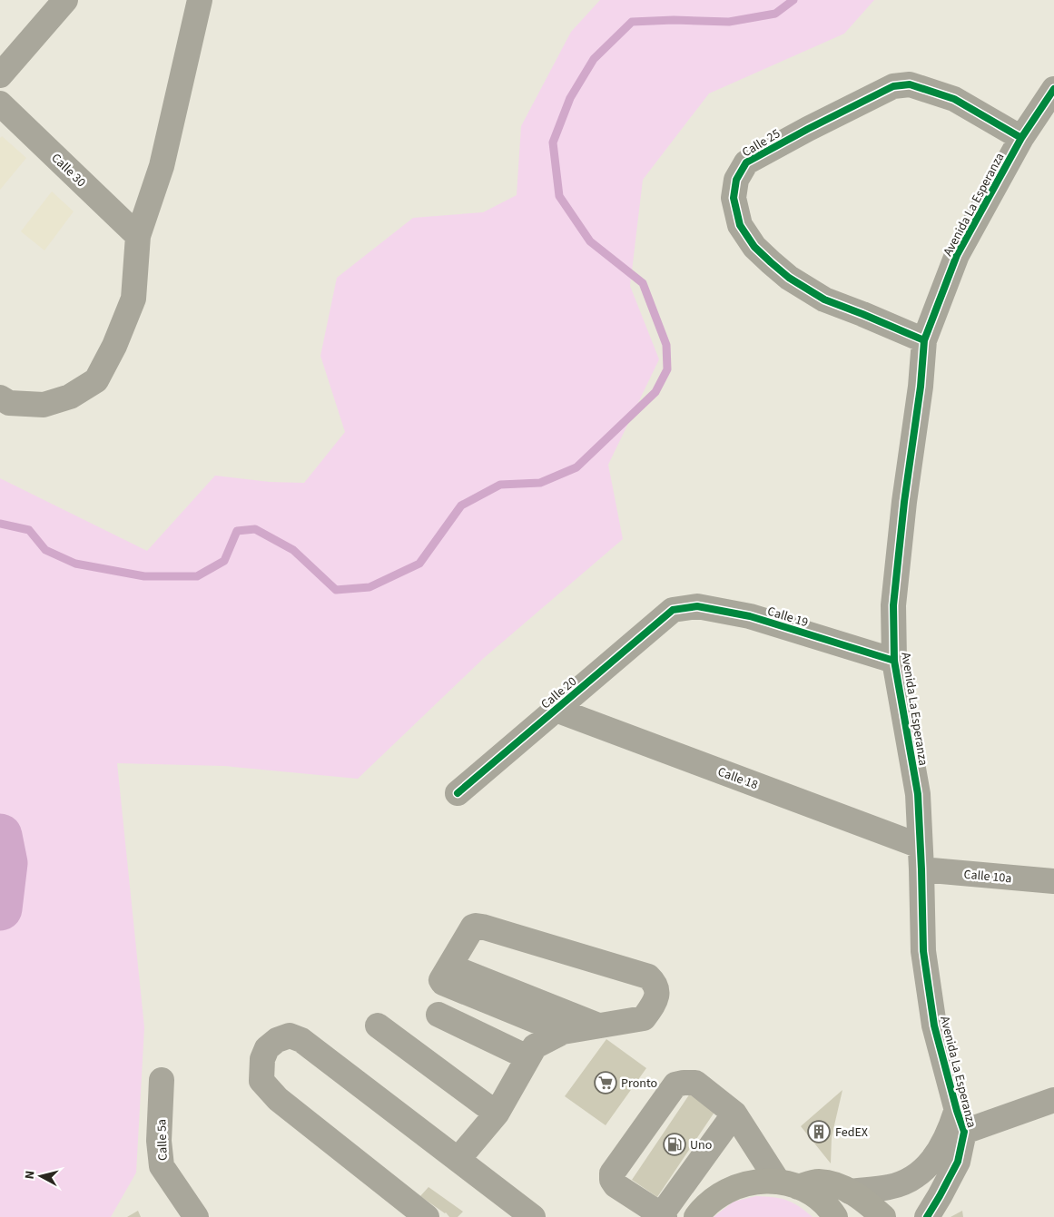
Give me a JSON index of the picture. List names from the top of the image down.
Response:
{
  "streets": {
    "street": [
      "Calle 25",
      "Calle 30",
      "Avenida La Esperanza",
      "Calle 19",
      "Calle 20",
      "Calle 18",
      "Calle 10a",
      "Calle 5a"
    ]
  },
  "crossings": [
    ["Calle 25", "Avenida La Esperanza"],
    ["Avenida La Esperanza", "Calle 19"],
    ["Avenida La Esperanza", "Calle 18"],
    ["Avenida La Esperanza", "Calle 10a"],
    ["Calle 19", "Calle 20"],
    ["Calle 20", "Calle 18"]
  ],
  "places": {
    "supermarket": ["Pronto"],
    "building": ["FedEX"],
    "fuel station": ["Uno"]
  },
  "north": "left"
}
